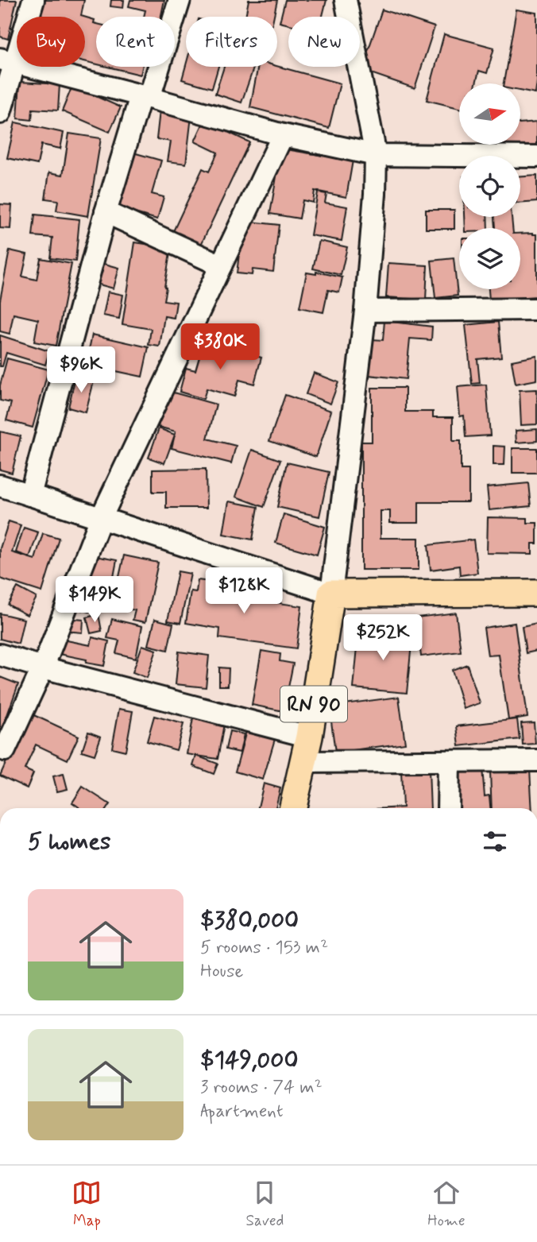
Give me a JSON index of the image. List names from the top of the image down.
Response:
{
  "streets": {
    "main road": ["RN 90"]
  },
  "north": "right",
  "page": {
    "chip": [
      "Buy",
      "Rent",
      "Filters",
      "New"
    ],
    "price": [
      "$380K",
      "$96K",
      "$128K",
      "$149K",
      "$252K"
    ],
    "heading": "5 homes",
    "list": [
      {
        "name": "$380,000",
        "note": "5 rooms · 153 m² · House"
      },
      {
        "name": "$149,000",
        "note": "3 rooms · 74 m² · Apartment"
      }
    ],
    "tabs": ["Map", "Saved", "Home"]
  }
}
